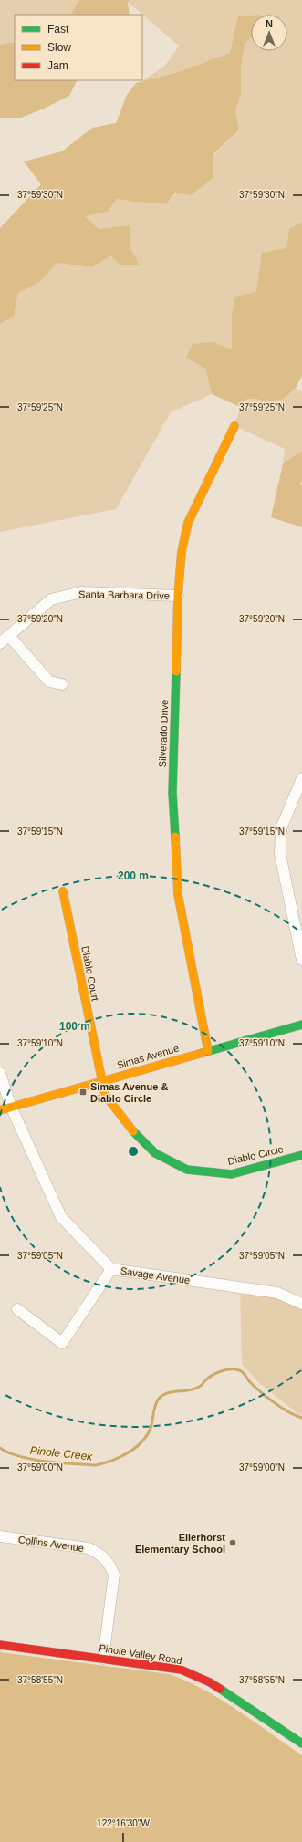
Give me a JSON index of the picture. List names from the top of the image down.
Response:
{
  "streets": {
    "street": [
      "Santa Barbara Drive",
      "Silverado Drive",
      "Diablo Court",
      "Simas Avenue",
      "Diablo Circle",
      "Savage Avenue",
      "Collins Avenue",
      "Pinole Valley Road"
    ]
  },
  "crossings": [
    ["Santa Barbara Drive", "Silverado Drive"],
    ["Silverado Drive", "Simas Avenue"],
    ["Diablo Court", "Simas Avenue"],
    ["Diablo Court", "Diablo Circle"],
    ["Simas Avenue", "Diablo Circle"],
    ["Simas Avenue", "Savage Avenue"],
    ["Collins Avenue", "Pinole Valley Road"]
  ],
  "water": ["Pinole Creek"],
  "places": {
    "transit": ["Simas Avenue & Diablo Circle"],
    "other": ["Ellerhorst Elementary School"]
  },
  "legend": ["Fast", "Slow", "Jam"],
  "north": "top",
  "coordinates": [
    "37°59'30\"N",
    "37°59'25\"N",
    "37°59'20\"N",
    "37°59'15\"N",
    "37°59'10\"N",
    "37°59'05\"N",
    "37°59'00\"N",
    "37°58'55\"N",
    "122°16'30\"W"
  ],
  "rings": ["200 m", "100 m"]
}
